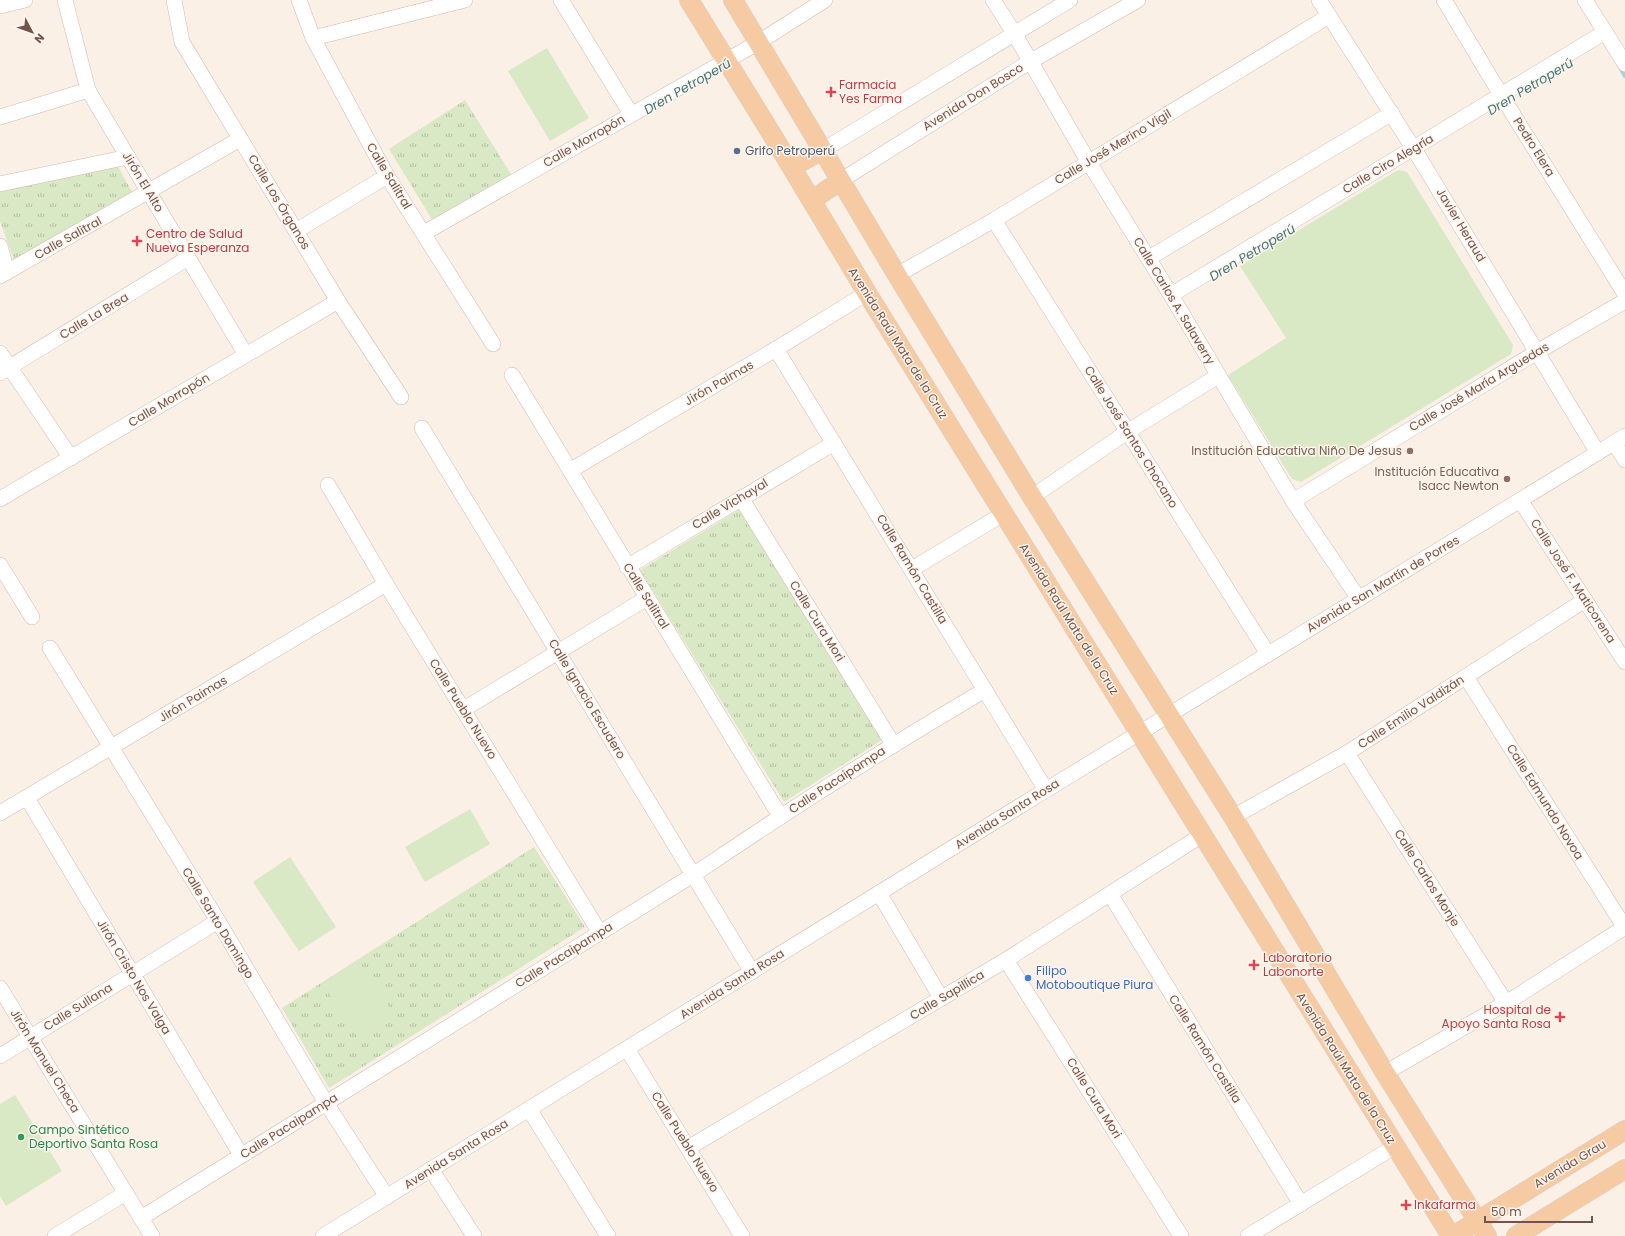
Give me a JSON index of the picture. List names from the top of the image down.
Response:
{
  "streets": {
    "main road": ["Avenida Don Bosco", "Avenida Raúl Mata de la Cruz", "Avenida Grau"],
    "street": [
      "Calle Morropón",
      "Calle José Merino Vigil",
      "Pedro Elera",
      "Calle Ciro Alegría",
      "Calle Salitral",
      "Jirón El Alto",
      "Calle Los Órganos",
      "Javier Heraud",
      "Calle Carlos A. Salaverry",
      "Calle La Brea",
      "Jirón Paimas",
      "Calle José María Arguedas",
      "Calle José Santos Chocano",
      "Calle Vichayal",
      "Calle Ramón Castilla",
      "Calle José F. Maticorena",
      "Avenida San Martín de Porres",
      "Calle Cura Mori",
      "Calle Ignacio Escudero",
      "Calle Pueblo Nuevo",
      "Calle Emilio Valdizán",
      "Calle Pacaipampa",
      "Calle Edmundo Novoa",
      "Avenida Santa Rosa",
      "Calle Carlos Monje",
      "Calle Santo Domingo",
      "Jirón Cristo Nos Valga",
      "Calle Sapillica",
      "Calle Sullana",
      "Jirón Manuel Checa"
    ]
  },
  "crossings": [
    ["Avenida Don Bosco", "Calle Carlos A. Salaverry"],
    ["Avenida Don Bosco", "Avenida Raúl Mata de la Cruz"],
    ["Calle Morropón", "Calle Salitral"],
    ["Calle Morropón", "Jirón El Alto"],
    ["Calle Morropón", "Calle Los Órganos"],
    ["Calle Morropón", "Avenida Raúl Mata de la Cruz"],
    ["Calle José Merino Vigil", "Javier Heraud"],
    ["Calle José Merino Vigil", "Calle Carlos A. Salaverry"],
    ["Calle José Merino Vigil", "Calle José Santos Chocano"],
    ["Pedro Elera", "Calle Ciro Alegría"],
    ["Calle Ciro Alegría", "Javier Heraud"],
    ["Calle Ciro Alegría", "Calle Carlos A. Salaverry"],
    ["Calle Salitral", "Jirón El Alto"],
    ["Calle Salitral", "Calle Los Órganos"],
    ["Calle Salitral", "Jirón Paimas"],
    ["Calle Salitral", "Calle Vichayal"],
    ["Calle Salitral", "Calle Pacaipampa"],
    ["Jirón El Alto", "Calle La Brea"],
    ["Javier Heraud", "Calle José María Arguedas"],
    ["Javier Heraud", "Avenida San Martín de Porres"],
    ["Calle Carlos A. Salaverry", "Calle José María Arguedas"],
    ["Calle Carlos A. Salaverry", "Avenida San Martín de Porres"],
    ["Avenida Raúl Mata de la Cruz", "Jirón Paimas"],
    ["Avenida Raúl Mata de la Cruz", "Avenida San Martín de Porres"],
    ["Avenida Raúl Mata de la Cruz", "Avenida Santa Rosa"],
    ["Avenida Raúl Mata de la Cruz", "Calle Sapillica"],
    ["Avenida Raúl Mata de la Cruz", "Avenida Grau"],
    ["Jirón Paimas", "Calle Ramón Castilla"],
    ["Jirón Paimas", "Calle Pueblo Nuevo"],
    ["Jirón Paimas", "Calle Santo Domingo"],
    ["Jirón Paimas", "Jirón Cristo Nos Valga"],
    ["Calle José Santos Chocano", "Avenida San Martín de Porres"],
    ["Calle Vichayal", "Calle Ramón Castilla"],
    ["Calle Vichayal", "Calle Cura Mori"],
    ["Calle Ramón Castilla", "Calle Pacaipampa"],
    ["Calle Ramón Castilla", "Avenida Santa Rosa"],
    ["Calle Ramón Castilla", "Calle Sapillica"],
    ["Calle José F. Maticorena", "Avenida San Martín de Porres"],
    ["Calle José F. Maticorena", "Calle Emilio Valdizán"],
    ["Avenida San Martín de Porres", "Avenida Santa Rosa"],
    ["Calle Cura Mori", "Calle Pacaipampa"],
    ["Calle Cura Mori", "Calle Sapillica"],
    ["Calle Ignacio Escudero", "Calle Pacaipampa"],
    ["Calle Ignacio Escudero", "Avenida Santa Rosa"],
    ["Calle Pueblo Nuevo", "Calle Pacaipampa"],
    ["Calle Pueblo Nuevo", "Avenida Santa Rosa"],
    ["Calle Pueblo Nuevo", "Calle Sapillica"],
    ["Calle Emilio Valdizán", "Calle Edmundo Novoa"],
    ["Calle Emilio Valdizán", "Calle Carlos Monje"],
    ["Calle Pacaipampa", "Calle Santo Domingo"],
    ["Calle Pacaipampa", "Jirón Cristo Nos Valga"],
    ["Calle Pacaipampa", "Jirón Manuel Checa"],
    ["Avenida Santa Rosa", "Calle Santo Domingo"],
    ["Calle Santo Domingo", "Calle Sullana"],
    ["Jirón Cristo Nos Valga", "Calle Sullana"],
    ["Calle Sullana", "Jirón Manuel Checa"]
  ],
  "water": ["Dren Petroperú"],
  "places": {
    "health": [
      "Farmacia Yes Farma",
      "Centro de Salud Nueva Esperanza",
      "Laboratorio Labonorte",
      "Hospital de Apoyo Santa Rosa",
      "Inkafarma"
    ],
    "other": [
      "Grifo Petroperú",
      "Institución Educativa Niño De Jesus",
      "Institución Educativa Isacc Newton",
      "Filipo Motoboutique Piura",
      "Campo Sintético Deportivo Santa Rosa"
    ]
  },
  "scale_bar": "50 m",
  "north": "bottom right"
}
